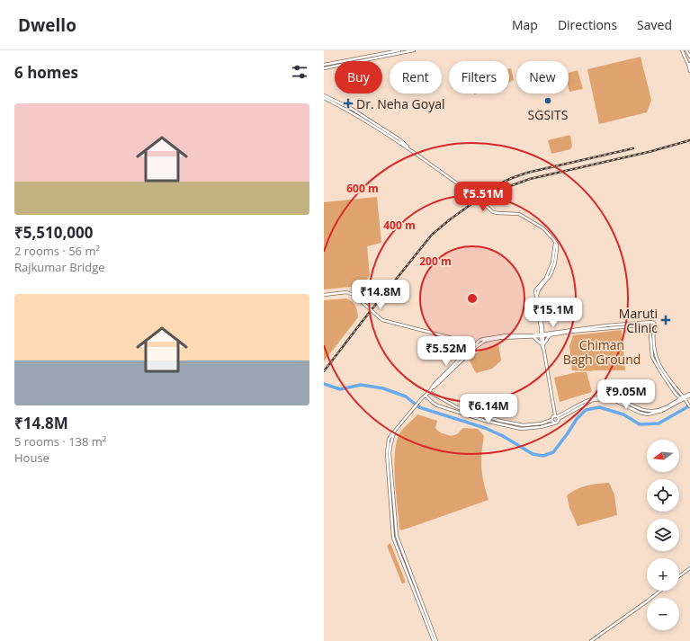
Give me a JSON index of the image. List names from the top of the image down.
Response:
{
  "parks": ["Chiman Bagh Ground"],
  "places": {
    "other": ["SGSITS"],
    "health": ["Dr. Neha Goyal", "Maruti Clinic"]
  },
  "north": "left",
  "page": {
    "header": "Dwello",
    "nav": ["Map", "Directions", "Saved"],
    "heading": "6 homes",
    "chip": [
      "Buy",
      "Rent",
      "Filters",
      "New"
    ],
    "list": [
      {
        "name": "₹5,510,000",
        "note": "2 rooms · 56 m² · Rajkumar Bridge"
      },
      {
        "name": "₹14.8M",
        "note": "5 rooms · 138 m² · House"
      }
    ],
    "price": [
      "₹5.51M",
      "₹14.8M",
      "₹15.1M",
      "₹5.52M",
      "₹9.05M",
      "₹6.14M"
    ],
    "map_buttons": ["+", "−"]
  },
  "rings": ["600 m", "400 m", "200 m"]
}
